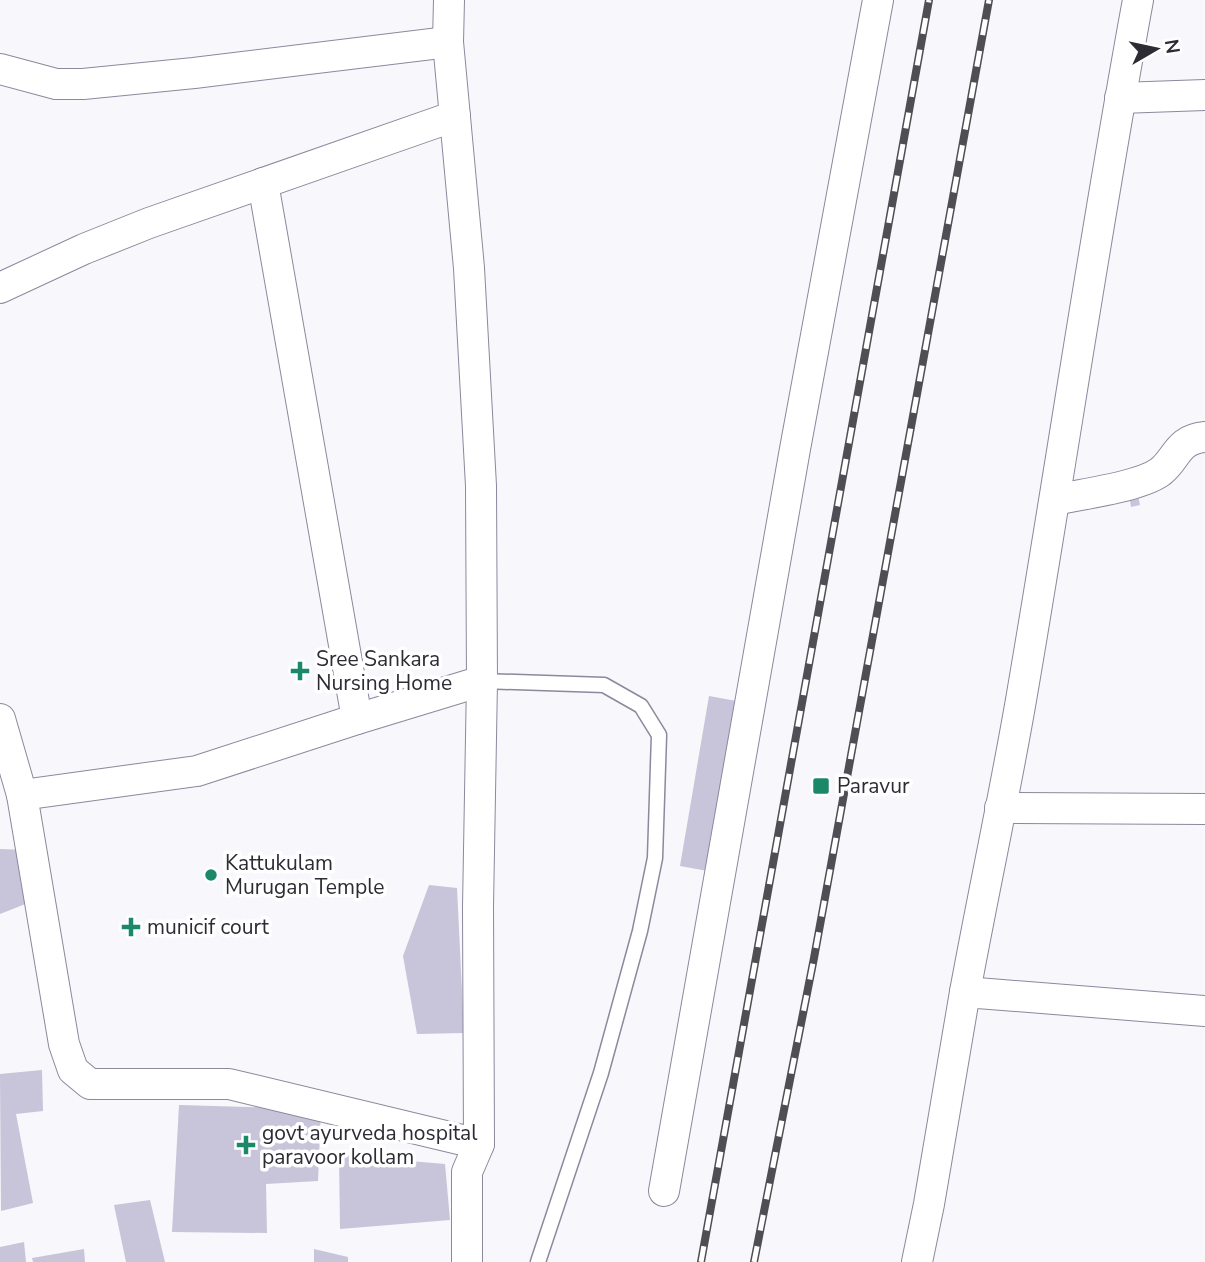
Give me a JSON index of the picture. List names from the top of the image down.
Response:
{
  "places": {
    "health": ["Sree Sankara Nursing Home", "municif court", "govt ayurveda hospital paravoor kollam"],
    "transit": ["Paravur"],
    "other": ["Kattukulam Murugan Temple"]
  },
  "north": "right"
}
